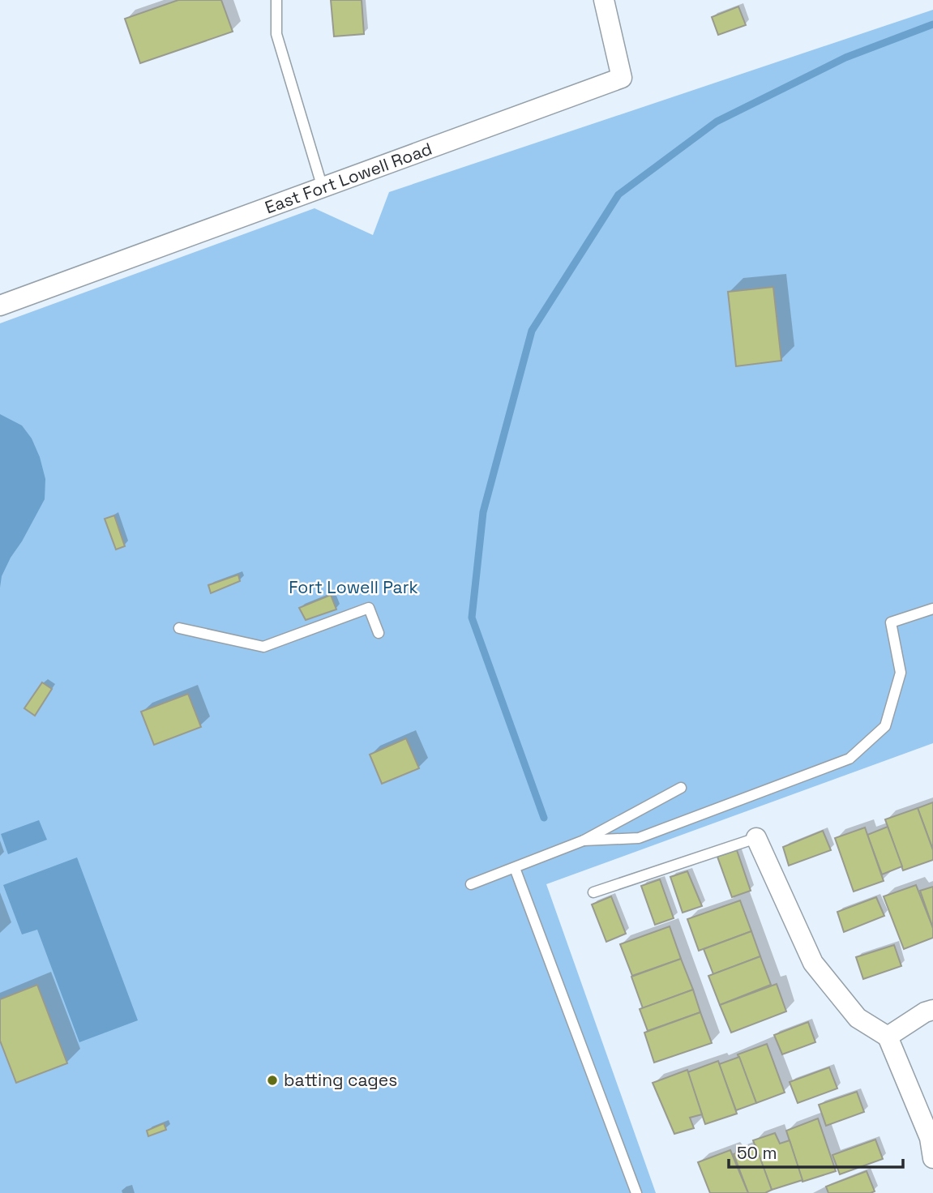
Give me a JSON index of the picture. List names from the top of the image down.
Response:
{
  "streets": {
    "street": ["East Fort Lowell Road"]
  },
  "parks": ["Fort Lowell Park"],
  "places": ["batting cages"],
  "scale_bar": "50 m"
}
